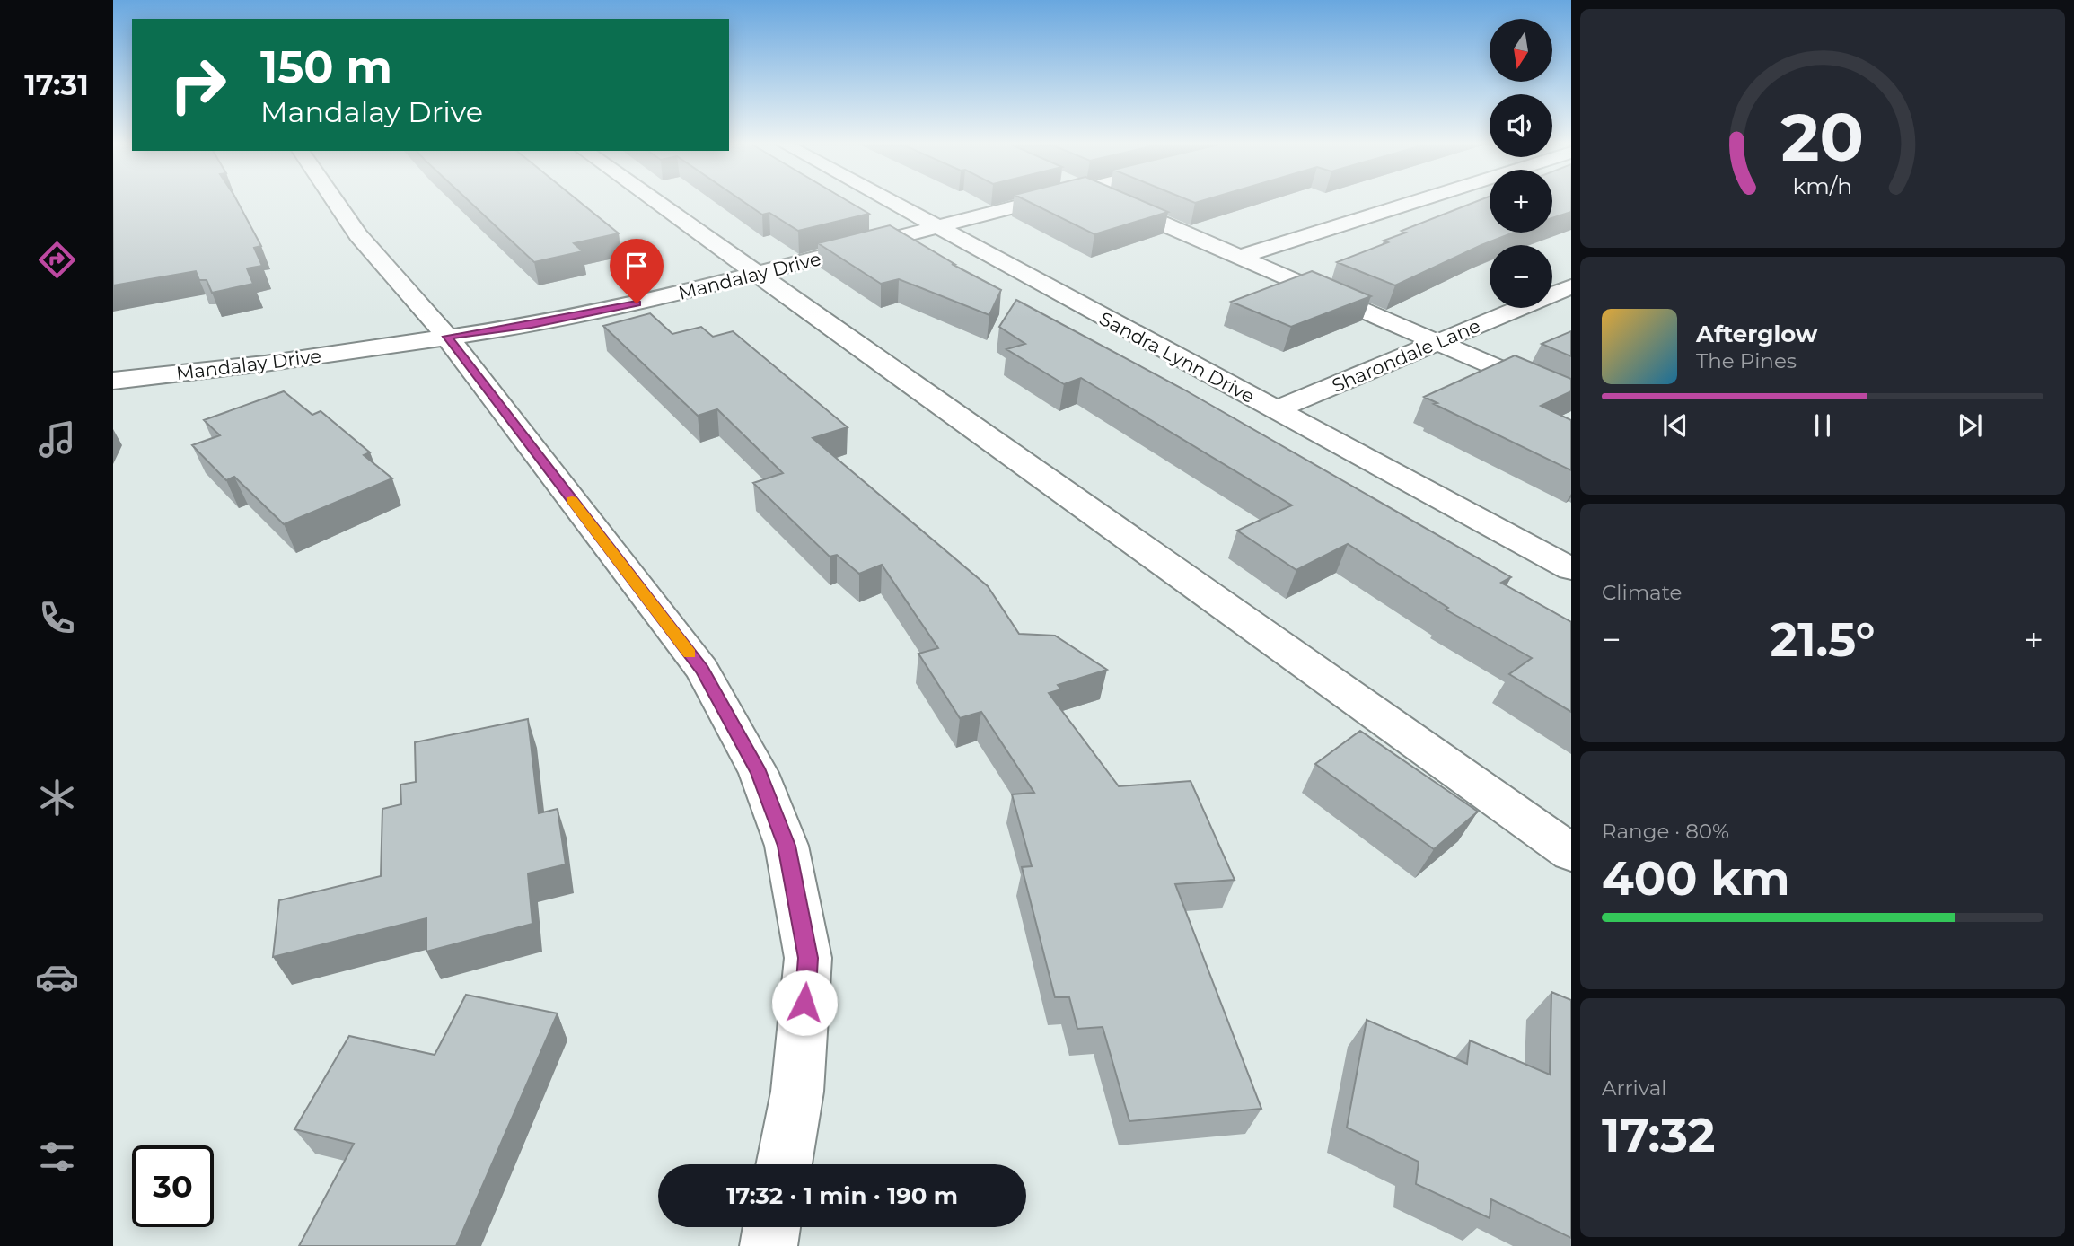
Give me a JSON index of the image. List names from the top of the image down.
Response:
{
  "streets": {
    "street": ["Mandalay Drive", "Sharondale Lane", "Sandra Lynn Drive"]
  },
  "crossings": [
    ["Mandalay Drive", "Sandra Lynn Drive"],
    ["Sharondale Lane", "Sandra Lynn Drive"]
  ],
  "north": "bottom",
  "page": {
    "tabs": "17:31",
    "map_buttons": ["+", "−"],
    "turn": ["150 m", "Mandalay Drive"],
    "song": ["Afterglow", "The Pines"],
    "tile": [
      "Climate",
      ["Range · 80%", "400 km"],
      ["Arrival", "17:32"]
    ],
    "heat": ["−", "21.5°", "+"],
    "limit": "30",
    "trip": "17:32 · 1 min · 190 m",
    "gauge": ["20", "km/h"]
  }
}
